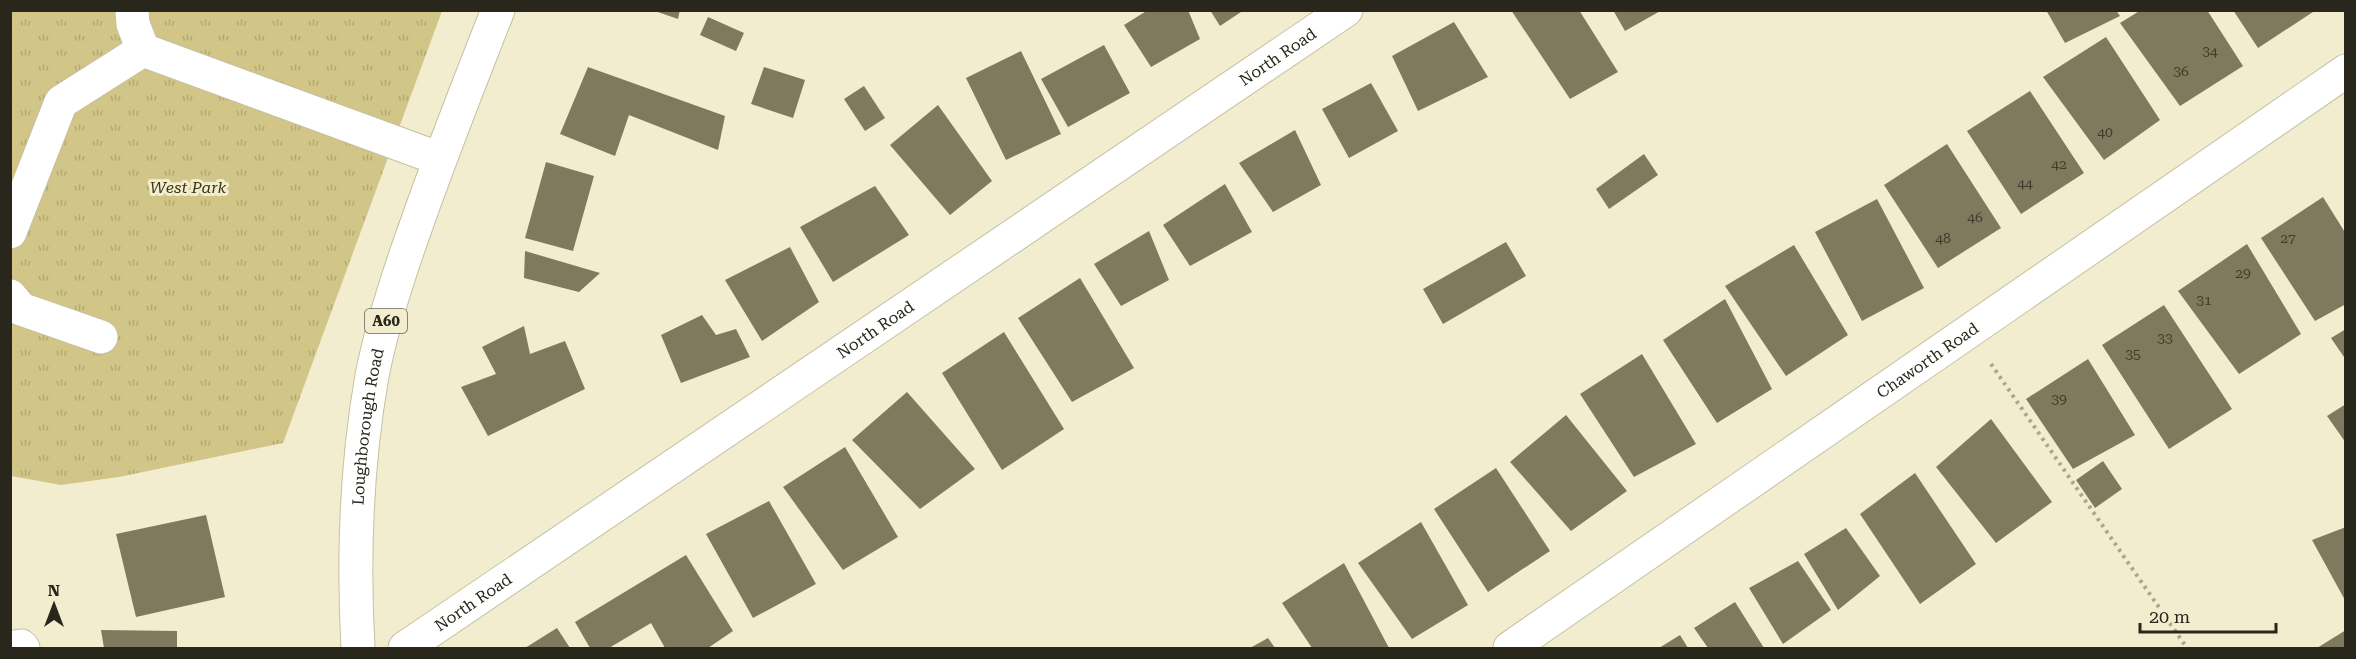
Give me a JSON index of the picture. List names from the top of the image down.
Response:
{
  "streets": {
    "street": [
      "North Road",
      "A60",
      "Chaworth Road",
      "Loughborough Road"
    ]
  },
  "parks": ["West Park"],
  "house_numbers": [
    "34",
    "36",
    "40",
    "42",
    "44",
    "46",
    "48",
    "27",
    "29",
    "31",
    "33",
    "35",
    "39"
  ],
  "scale_bar": "20 m",
  "north": "top"
}
